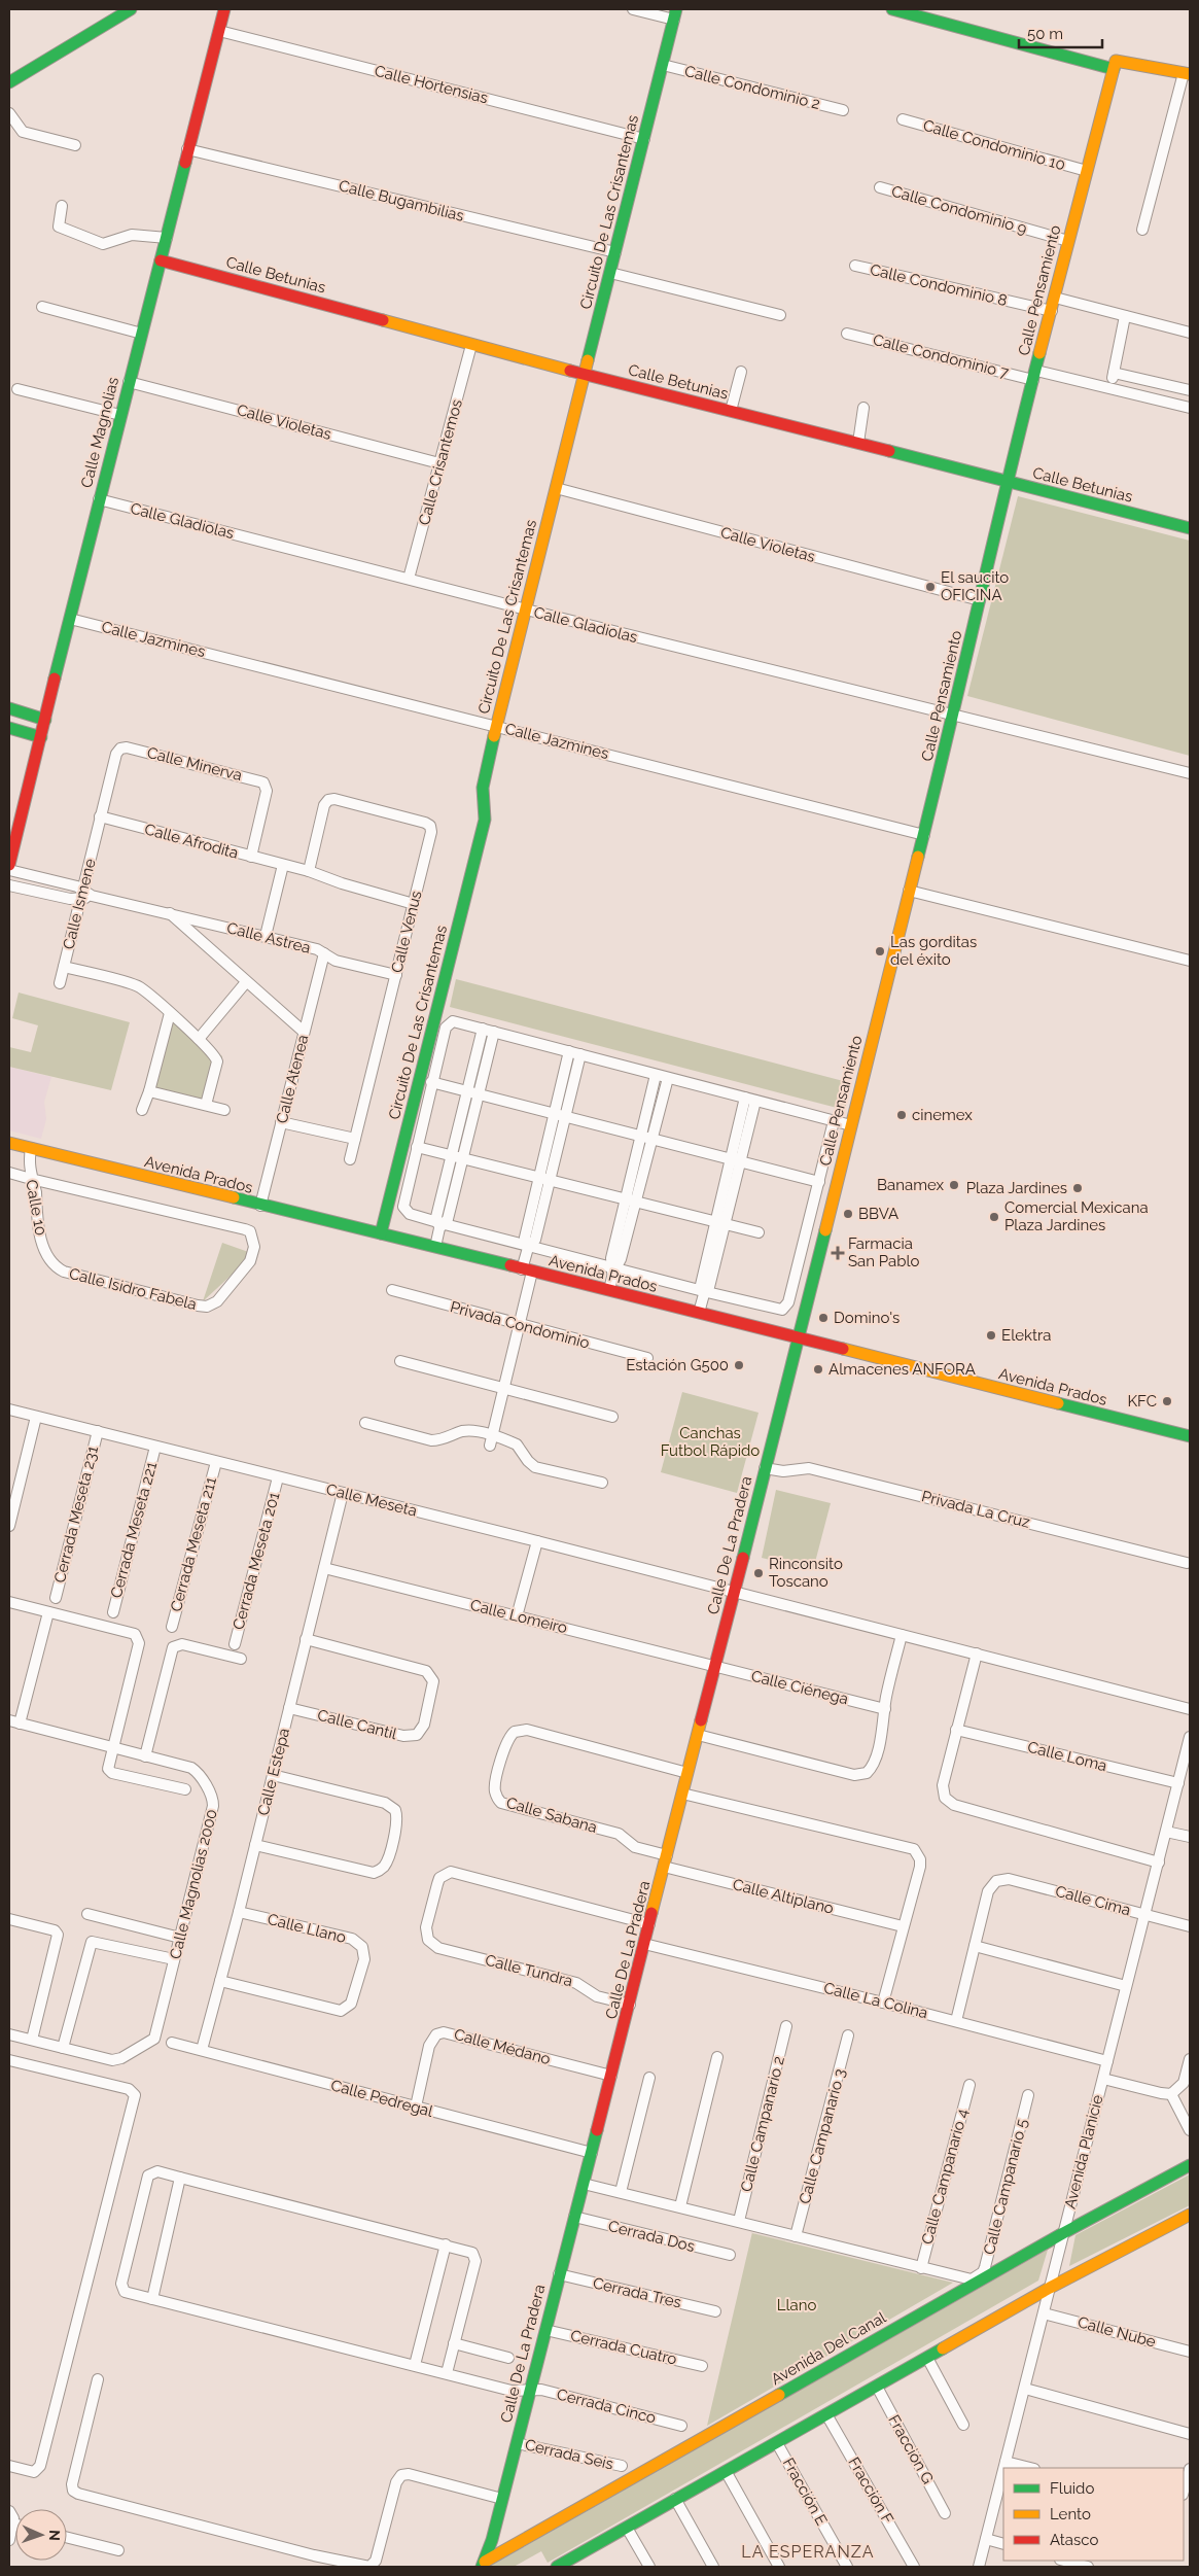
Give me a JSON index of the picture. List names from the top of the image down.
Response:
{
  "streets": {
    "street": [
      "Calle Hortensias",
      "Calle Condominio 2",
      "Calle Condominio 10",
      "Calle Bugambilias",
      "Calle Condominio 9",
      "Circuito De Las Crisantemas",
      "Calle Betunias",
      "Calle Condominio 8",
      "Calle Pensamiento",
      "Calle Condominio 7",
      "Calle Violetas",
      "Calle Magnolias",
      "Calle Crisantemos",
      "Calle Gladiolas",
      "Calle Jazmines",
      "Calle Minerva",
      "Calle Afrodita",
      "Calle Ismene",
      "Calle Venus",
      "Calle Astrea",
      "Calle Atenea",
      "Avenida Prados",
      "Calle 10",
      "Calle Isidro Fabela",
      "Privada Condominio",
      "Calle Meseta",
      "Privada La Cruz",
      "Cerrada Meseta 231",
      "Cerrada Meseta 221",
      "Cerrada Meseta 211",
      "Calle De La Pradera",
      "Cerrada Meseta 201",
      "Calle Lomeiro",
      "Calle Ciénega",
      "Calle Cantil",
      "Calle Loma",
      "Calle Estepa",
      "Calle Sabana",
      "Calle Magnolias 2000",
      "Calle Altiplano",
      "Calle Cima",
      "Calle Llano",
      "Calle Tundra",
      "Calle La Colina",
      "Calle Médano",
      "Calle Pedregal",
      "Calle Campanario 2",
      "Calle Campanario 3",
      "Avenida Planicie",
      "Calle Campanario 4",
      "Calle Campanario 5",
      "Cerrada Dos",
      "Cerrada Tres",
      "Calle Nube",
      "Cerrada Cuatro",
      "Avenida Del Canal",
      "Cerrada Cinco",
      "Fracción G",
      "Cerrada Seis",
      "Fracción F",
      "Fracción E"
    ]
  },
  "crossings": [
    ["Calle Hortensias", "Circuito De Las Crisantemas"],
    ["Calle Hortensias", "Calle Magnolias"],
    ["Calle Condominio 2", "Circuito De Las Crisantemas"],
    ["Calle Condominio 10", "Calle Pensamiento"],
    ["Calle Bugambilias", "Circuito De Las Crisantemas"],
    ["Calle Bugambilias", "Calle Magnolias"],
    ["Calle Condominio 9", "Calle Pensamiento"],
    ["Circuito De Las Crisantemas", "Calle Betunias"],
    ["Circuito De Las Crisantemas", "Calle Violetas"],
    ["Circuito De Las Crisantemas", "Calle Gladiolas"],
    ["Circuito De Las Crisantemas", "Calle Jazmines"],
    ["Circuito De Las Crisantemas", "Avenida Prados"],
    ["Calle Betunias", "Calle Pensamiento"],
    ["Calle Betunias", "Calle Magnolias"],
    ["Calle Betunias", "Calle Crisantemos"],
    ["Calle Condominio 8", "Calle Pensamiento"],
    ["Calle Pensamiento", "Calle Condominio 7"],
    ["Calle Pensamiento", "Calle Violetas"],
    ["Calle Pensamiento", "Calle Gladiolas"],
    ["Calle Pensamiento", "Calle Jazmines"],
    ["Calle Pensamiento", "Avenida Prados"],
    ["Calle Pensamiento", "Calle De La Pradera"],
    ["Calle Violetas", "Calle Magnolias"],
    ["Calle Violetas", "Calle Crisantemos"],
    ["Calle Magnolias", "Calle Gladiolas"],
    ["Calle Magnolias", "Calle Jazmines"],
    ["Calle Crisantemos", "Calle Gladiolas"],
    ["Calle Minerva", "Calle Afrodita"],
    ["Calle Minerva", "Calle Ismene"],
    ["Calle Afrodita", "Calle Ismene"],
    ["Calle Afrodita", "Calle Venus"],
    ["Calle Ismene", "Calle Astrea"],
    ["Calle Venus", "Calle Astrea"],
    ["Calle Astrea", "Calle Atenea"],
    ["Calle Atenea", "Avenida Prados"],
    ["Avenida Prados", "Calle 10"],
    ["Avenida Prados", "Calle De La Pradera"],
    ["Calle 10", "Calle Isidro Fabela"],
    ["Calle Meseta", "Cerrada Meseta 231"],
    ["Calle Meseta", "Cerrada Meseta 221"],
    ["Calle Meseta", "Cerrada Meseta 211"],
    ["Calle Meseta", "Calle De La Pradera"],
    ["Calle Meseta", "Cerrada Meseta 201"],
    ["Calle Meseta", "Calle Estepa"],
    ["Privada La Cruz", "Calle De La Pradera"],
    ["Calle De La Pradera", "Calle Lomeiro"],
    ["Calle De La Pradera", "Calle Ciénega"],
    ["Calle De La Pradera", "Calle Sabana"],
    ["Calle De La Pradera", "Calle Altiplano"],
    ["Calle De La Pradera", "Calle Tundra"],
    ["Calle De La Pradera", "Calle La Colina"],
    ["Calle De La Pradera", "Calle Médano"],
    ["Calle De La Pradera", "Calle Pedregal"],
    ["Calle De La Pradera", "Cerrada Dos"],
    ["Calle De La Pradera", "Cerrada Tres"],
    ["Calle De La Pradera", "Cerrada Cuatro"],
    ["Calle De La Pradera", "Avenida Del Canal"],
    ["Calle De La Pradera", "Cerrada Cinco"],
    ["Calle De La Pradera", "Cerrada Seis"],
    ["Calle Lomeiro", "Calle Ciénega"],
    ["Calle Lomeiro", "Calle Estepa"],
    ["Calle Cantil", "Calle Estepa"],
    ["Calle Loma", "Avenida Planicie"],
    ["Calle Estepa", "Calle Llano"],
    ["Calle Estepa", "Calle Pedregal"],
    ["Calle Sabana", "Calle Altiplano"],
    ["Calle Cima", "Avenida Planicie"],
    ["Calle La Colina", "Avenida Planicie"],
    ["Calle Médano", "Calle Pedregal"],
    ["Avenida Planicie", "Calle Nube"],
    ["Avenida Planicie", "Avenida Del Canal"],
    ["Calle Campanario 4", "Calle Campanario 5"]
  ],
  "districts": ["LA ESPERANZA"],
  "parks": ["Canchas Futbol Rápido", "Llano"],
  "places": {
    "other": [
      "El saucito OFICINA",
      "Las gorditas del éxito",
      "cinemex",
      "Banamex",
      "Plaza Jardines",
      "BBVA",
      "Comercial Mexicana Plaza Jardines",
      "Domino's",
      "Elektra",
      "Estación G500",
      "Almacenes ANFORA",
      "KFC",
      "Rinconsito Toscano"
    ],
    "health": ["Farmacia San Pablo"]
  },
  "legend": ["Fluido", "Lento", "Atasco"],
  "scale_bar": "50 m",
  "north": "right"
}
